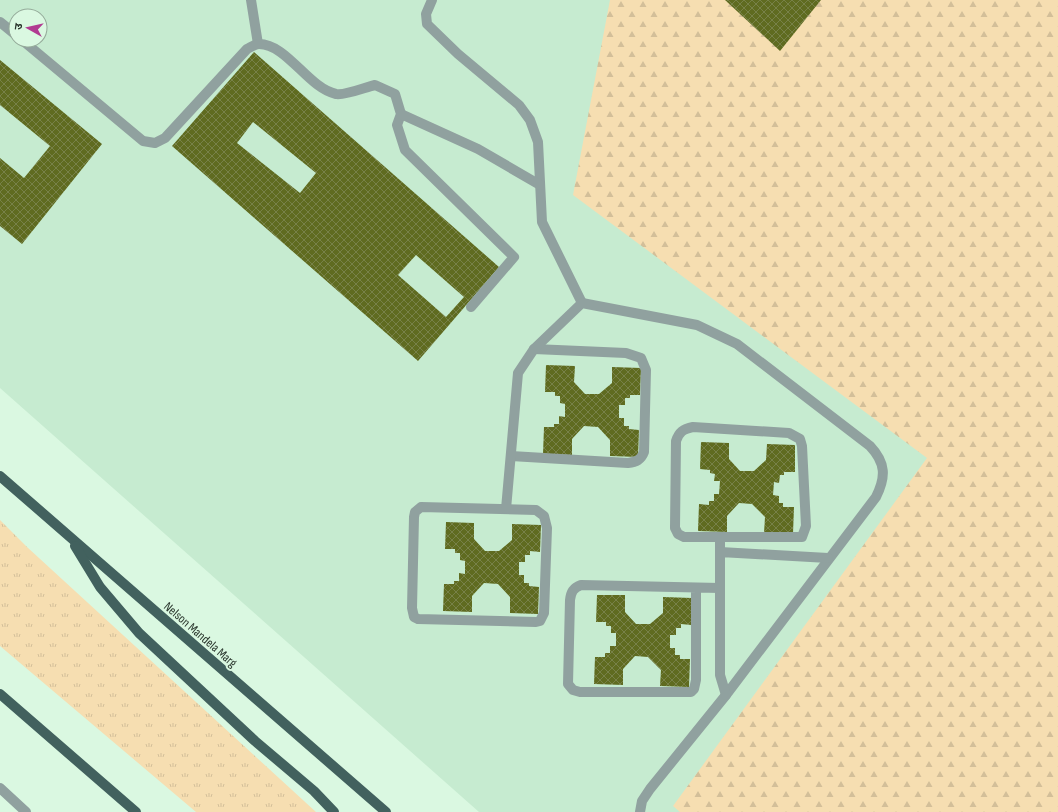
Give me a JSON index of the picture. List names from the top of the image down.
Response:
{
  "streets": {
    "main road": ["Nelson Mandela Marg"]
  },
  "north": "left"
}
